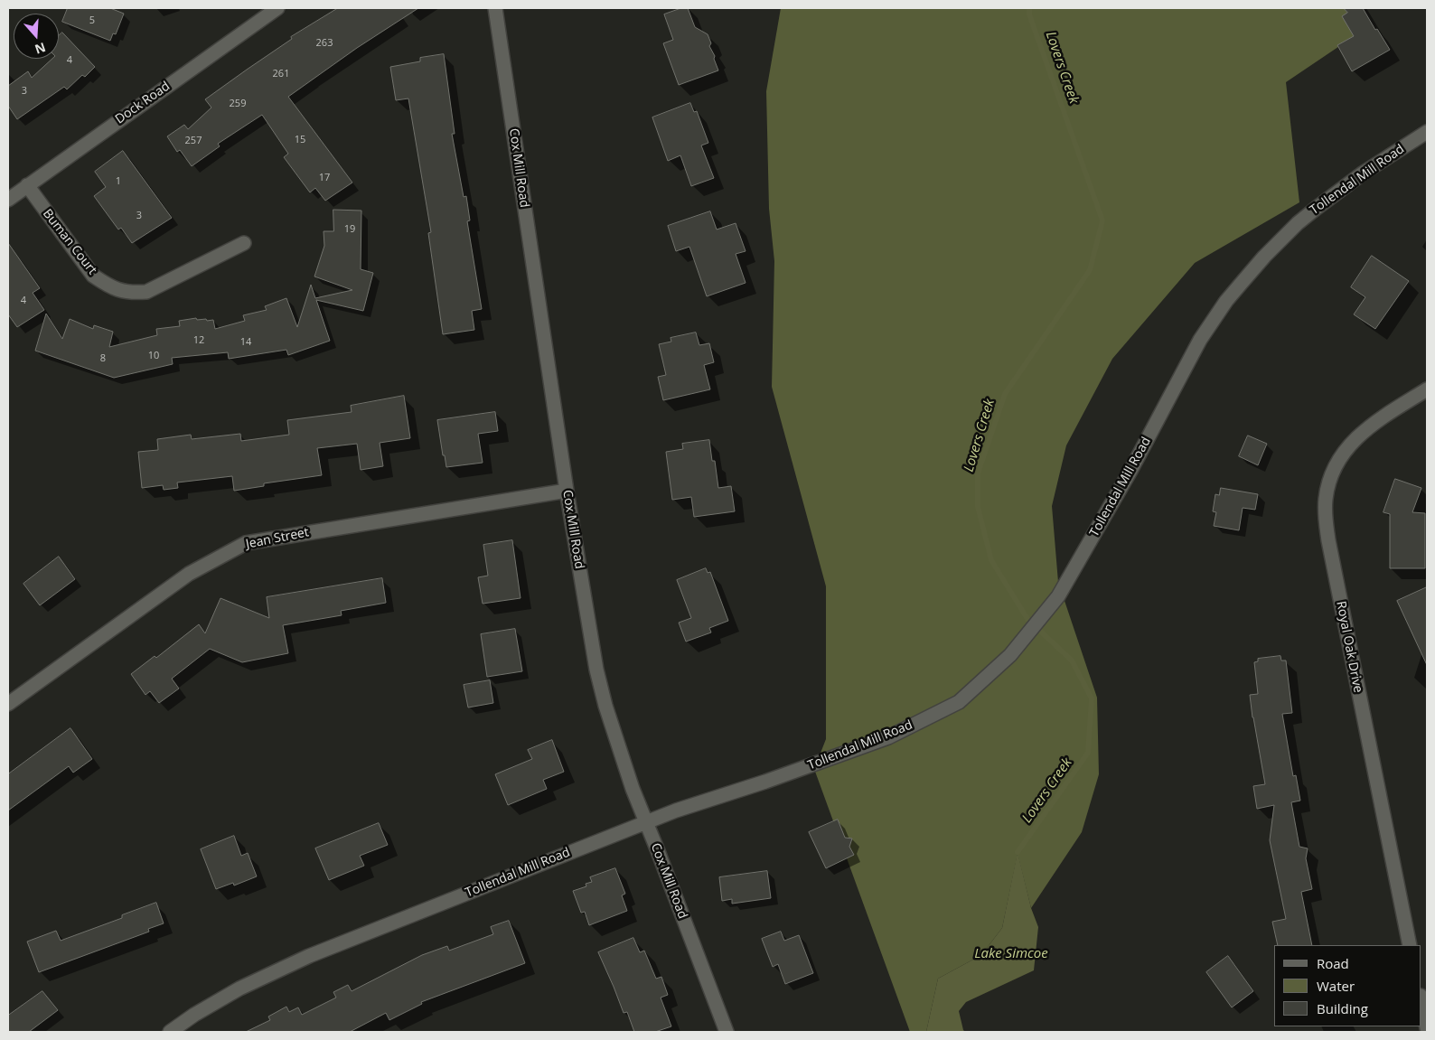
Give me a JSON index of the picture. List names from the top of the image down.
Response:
{
  "streets": {
    "street": [
      "Dock Road",
      "Cox Mill Road",
      "Tollendal Mill Road",
      "Buman Court",
      "Jean Street",
      "Royal Oak Drive"
    ]
  },
  "crossings": [
    ["Dock Road", "Buman Court"],
    ["Cox Mill Road", "Tollendal Mill Road"],
    ["Cox Mill Road", "Jean Street"]
  ],
  "water": ["Lovers Creek", "Lake Simcoe"],
  "house_numbers": [
    "5",
    "263",
    "4",
    "261",
    "3",
    "259",
    "15",
    "257",
    "17",
    "1",
    "3",
    "19",
    "4",
    "12",
    "14",
    "10",
    "8"
  ],
  "legend": ["Road", "Water", "Building"],
  "north": "bottom"
}
